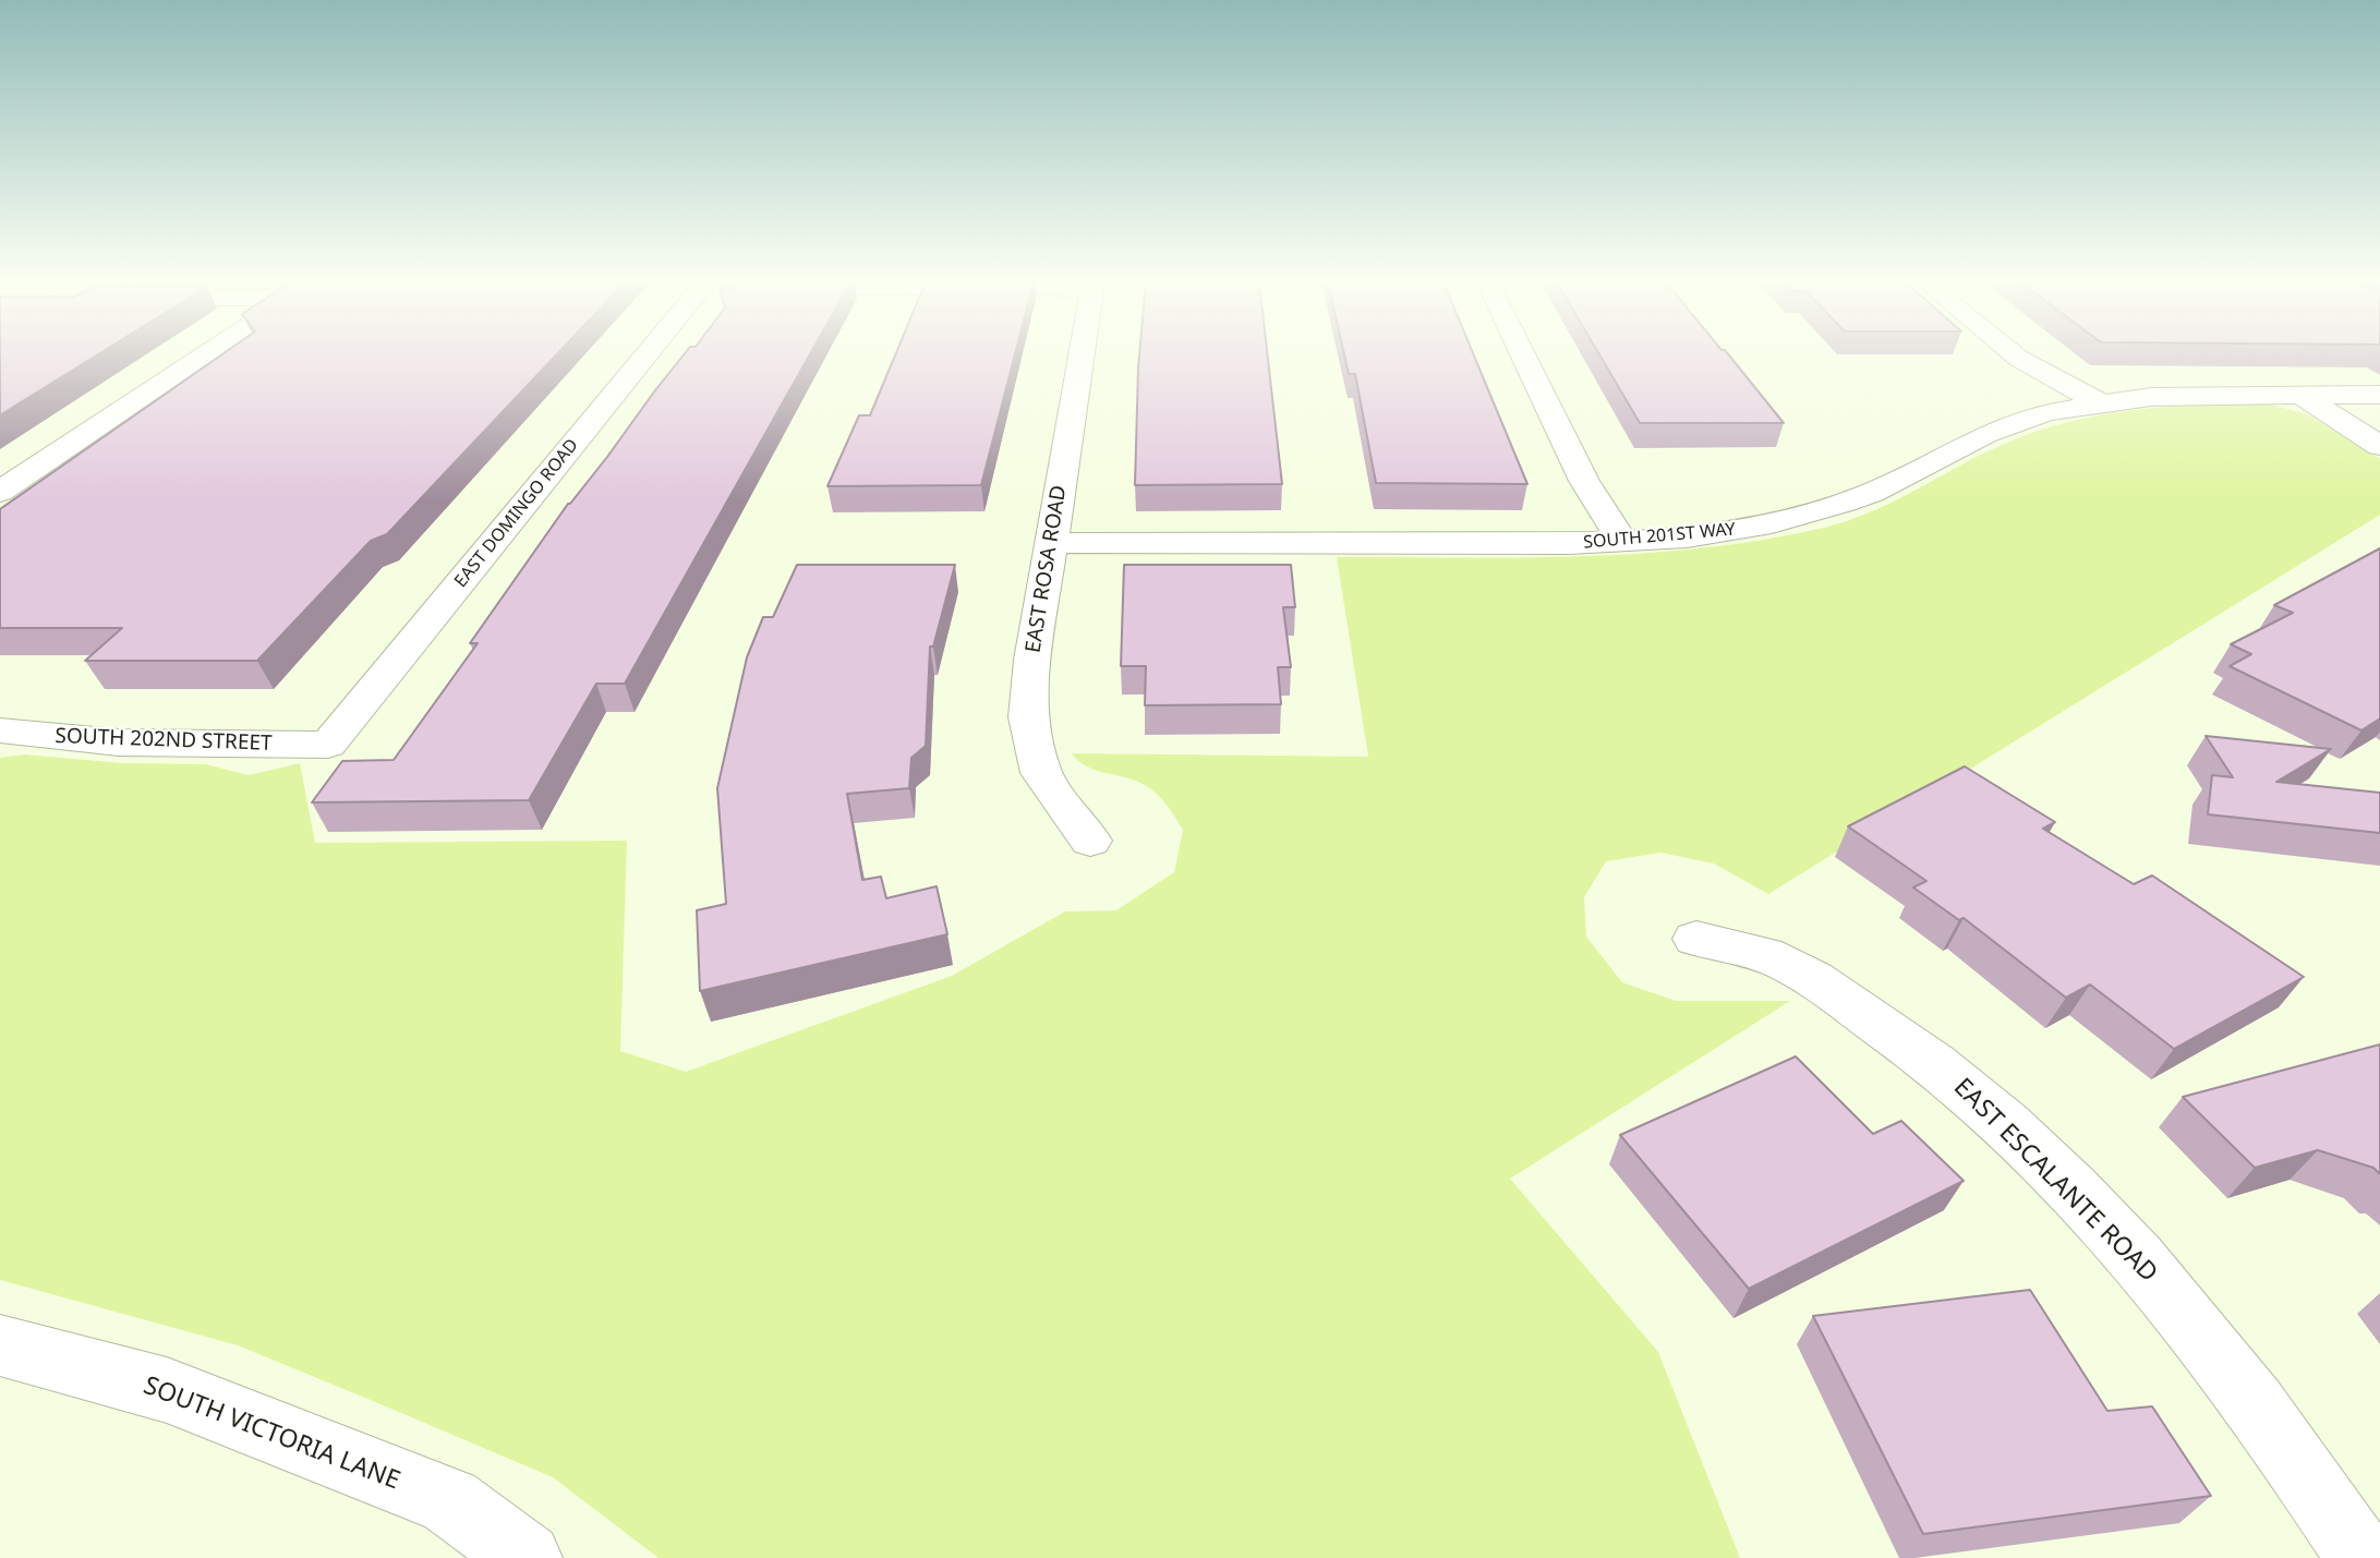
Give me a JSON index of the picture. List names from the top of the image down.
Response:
{
  "streets": {
    "street": [
      "EAST DOMINGO ROAD",
      "SOUTH 201ST WAY",
      "EAST ROSA ROAD",
      "SOUTH 202ND STREET",
      "EAST ESCALANTE ROAD",
      "SOUTH VICTORIA LANE"
    ]
  },
  "crossings": [
    ["EAST DOMINGO ROAD", "SOUTH 202ND STREET"],
    ["SOUTH 201ST WAY", "EAST ROSA ROAD"]
  ]
}
